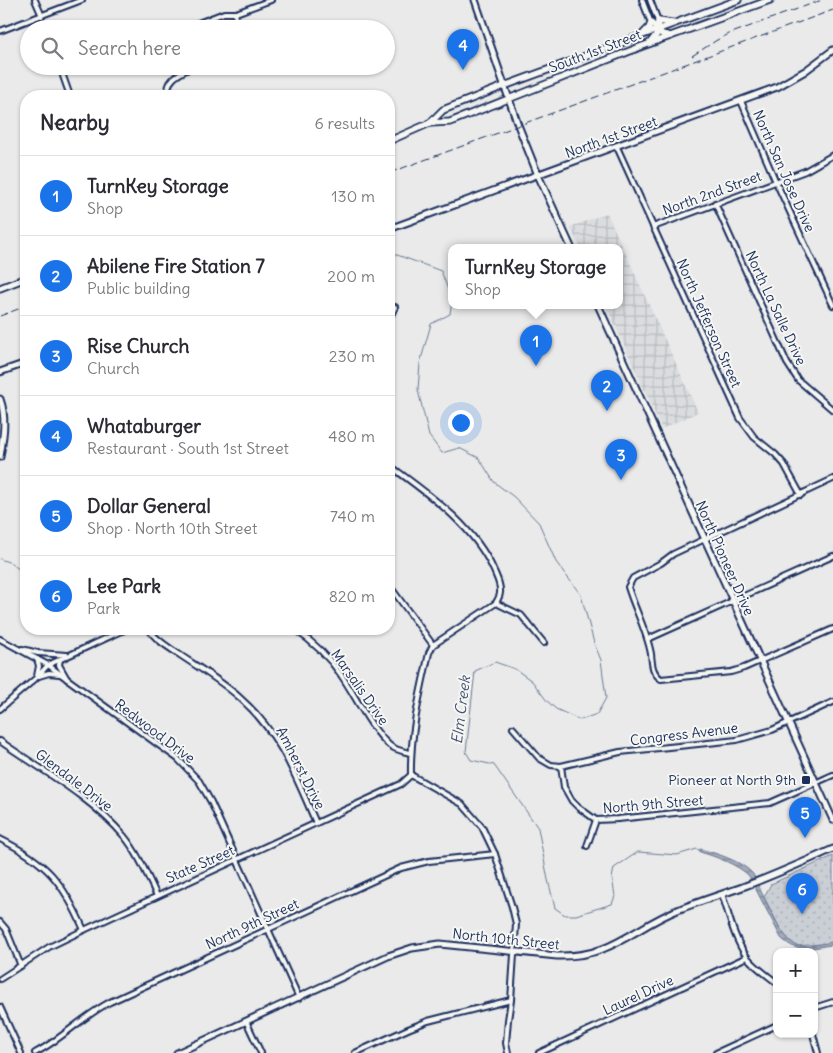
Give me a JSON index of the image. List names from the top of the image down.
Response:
{
  "streets": {
    "main road": [
      "South 1st Street",
      "North 1st Street",
      "North Pioneer Drive",
      "North 10th Street"
    ],
    "street": [
      "North San Jose Drive",
      "North 2nd Street",
      "North La Salle Drive",
      "North Jefferson Street",
      "Marsalis Drive",
      "Redwood Drive",
      "Congress Avenue",
      "Amherst Drive",
      "Glendale Drive",
      "North 9th Street",
      "State Street",
      "Laurel Drive"
    ]
  },
  "crossings": [
    ["North 1st Street", "North San Jose Drive"],
    ["North 1st Street", "North Jefferson Street"],
    ["North San Jose Drive", "North 2nd Street"],
    ["North 2nd Street", "North La Salle Drive"],
    ["North 2nd Street", "North Jefferson Street"],
    ["North Pioneer Drive", "Congress Avenue"],
    ["North Pioneer Drive", "North 9th Street"],
    ["Redwood Drive", "North 9th Street"],
    ["Redwood Drive", "State Street"],
    ["Redwood Drive", "North 10th Street"],
    ["Congress Avenue", "North 9th Street"],
    ["Amherst Drive", "State Street"],
    ["Glendale Drive", "State Street"]
  ],
  "water": ["Elm Creek"],
  "places": {
    "transit": ["Pioneer at North 9th"]
  },
  "page": {
    "search": "Search here",
    "pins": [
      "4",
      "1",
      "2",
      "3",
      "5",
      "6"
    ],
    "heading": ["Nearby", "6 results"],
    "list": [
      {
        "mark": "1",
        "name": "TurnKey Storage",
        "note": "Shop",
        "value": "130 m"
      },
      {
        "mark": "2",
        "name": "Abilene Fire Station 7",
        "note": "Public building",
        "value": "200 m"
      },
      {
        "mark": "3",
        "name": "Rise Church",
        "note": "Church",
        "value": "230 m"
      },
      {
        "mark": "4",
        "name": "Whataburger",
        "note": "Restaurant · South 1st Street",
        "value": "480 m"
      },
      {
        "mark": "5",
        "name": "Dollar General",
        "note": "Shop · North 10th Street",
        "value": "740 m"
      },
      {
        "mark": "6",
        "name": "Lee Park",
        "note": "Park",
        "value": "820 m"
      }
    ],
    "popup": ["TurnKey Storage", "Shop"],
    "map_buttons": ["+", "−"]
  }
}
